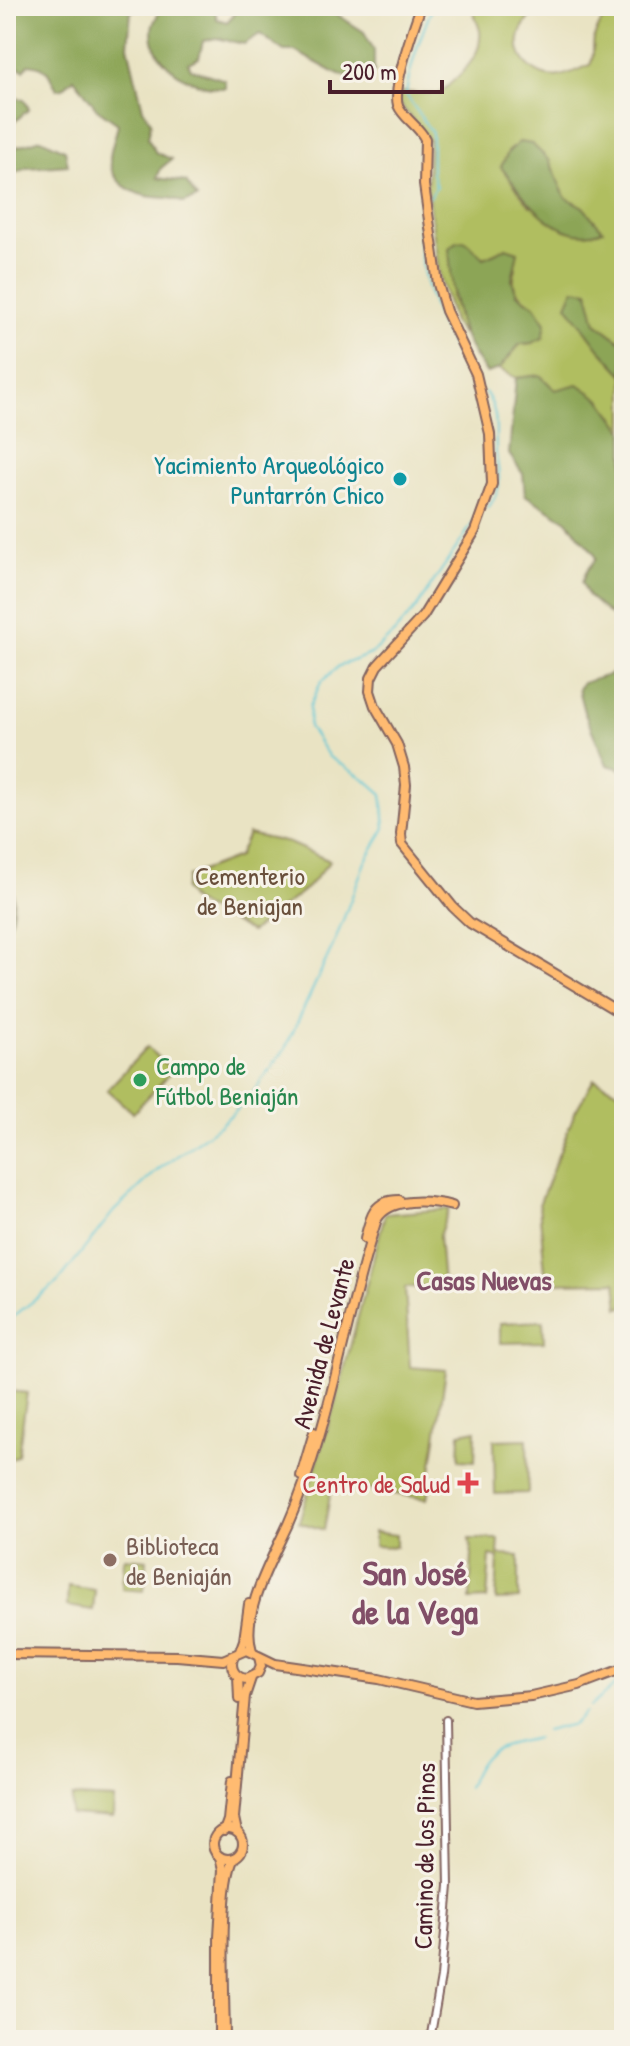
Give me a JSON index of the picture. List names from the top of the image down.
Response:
{
  "streets": {
    "main road": ["Avenida de Levante"],
    "street": ["Camino de los Pinos"]
  },
  "districts": ["Casas Nuevas", "San José de la Vega"],
  "parks": ["Cementerio de Beniajan"],
  "places": {
    "other": ["Yacimiento Arqueológico Puntarrón Chico", "Campo de Fútbol Beniaján", "Biblioteca de Beniaján"],
    "health": ["Centro de Salud"]
  },
  "scale_bar": "200 m"
}
